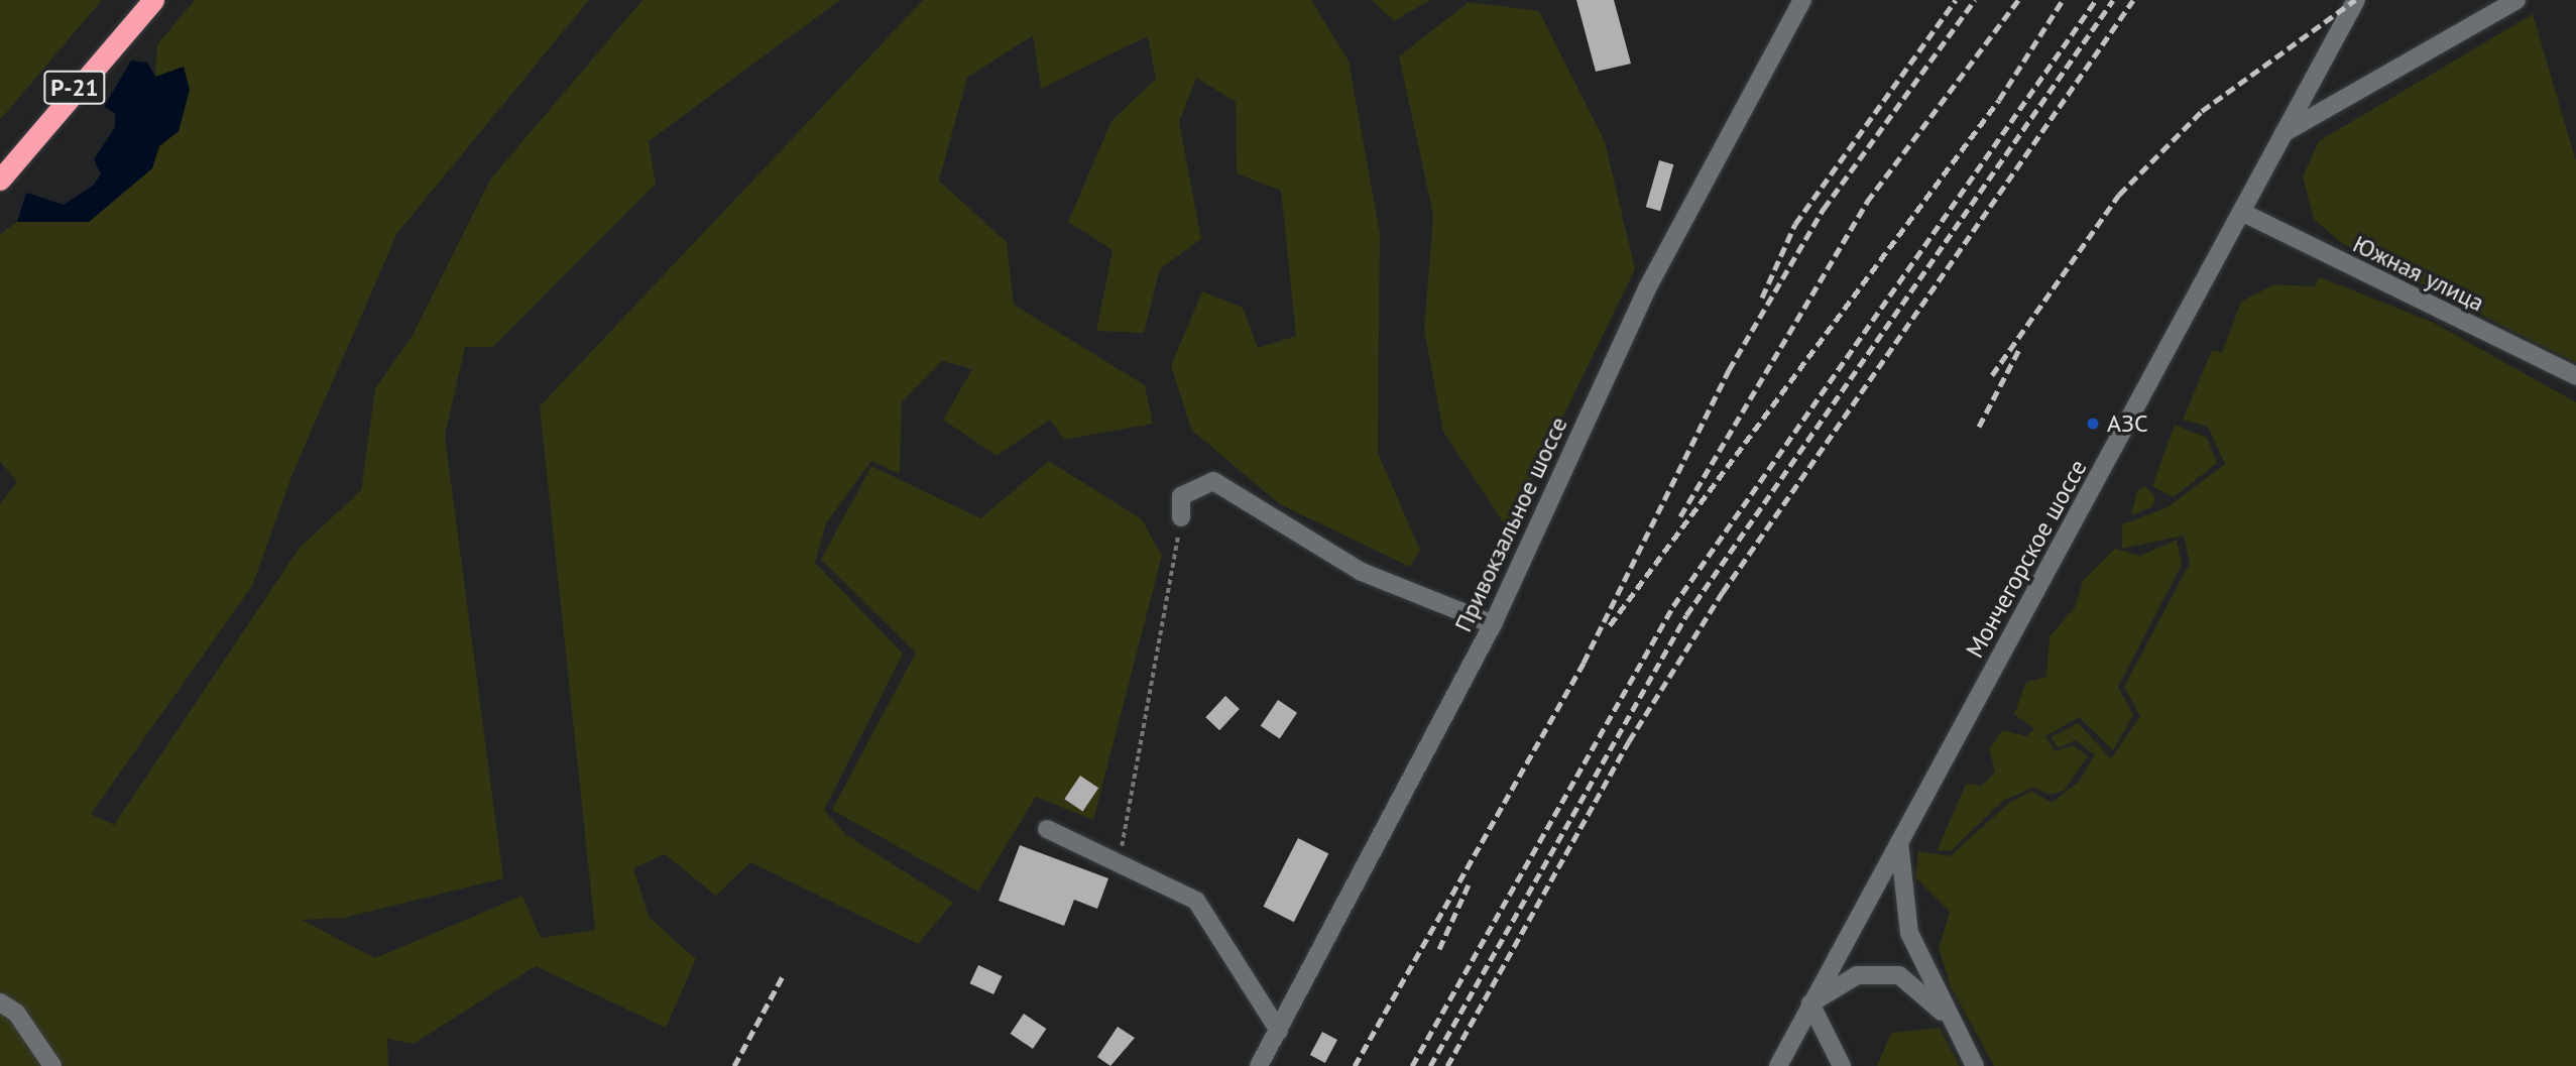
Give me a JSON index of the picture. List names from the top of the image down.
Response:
{
  "streets": {
    "highway": ["Р-21"],
    "street": ["Южная улица", "Привокзальное шоссе", "Мончегорское шоссе"]
  },
  "crossings": [
    ["Южная улица", "Мончегорское шоссе"]
  ],
  "places": ["АЗС"]
}
